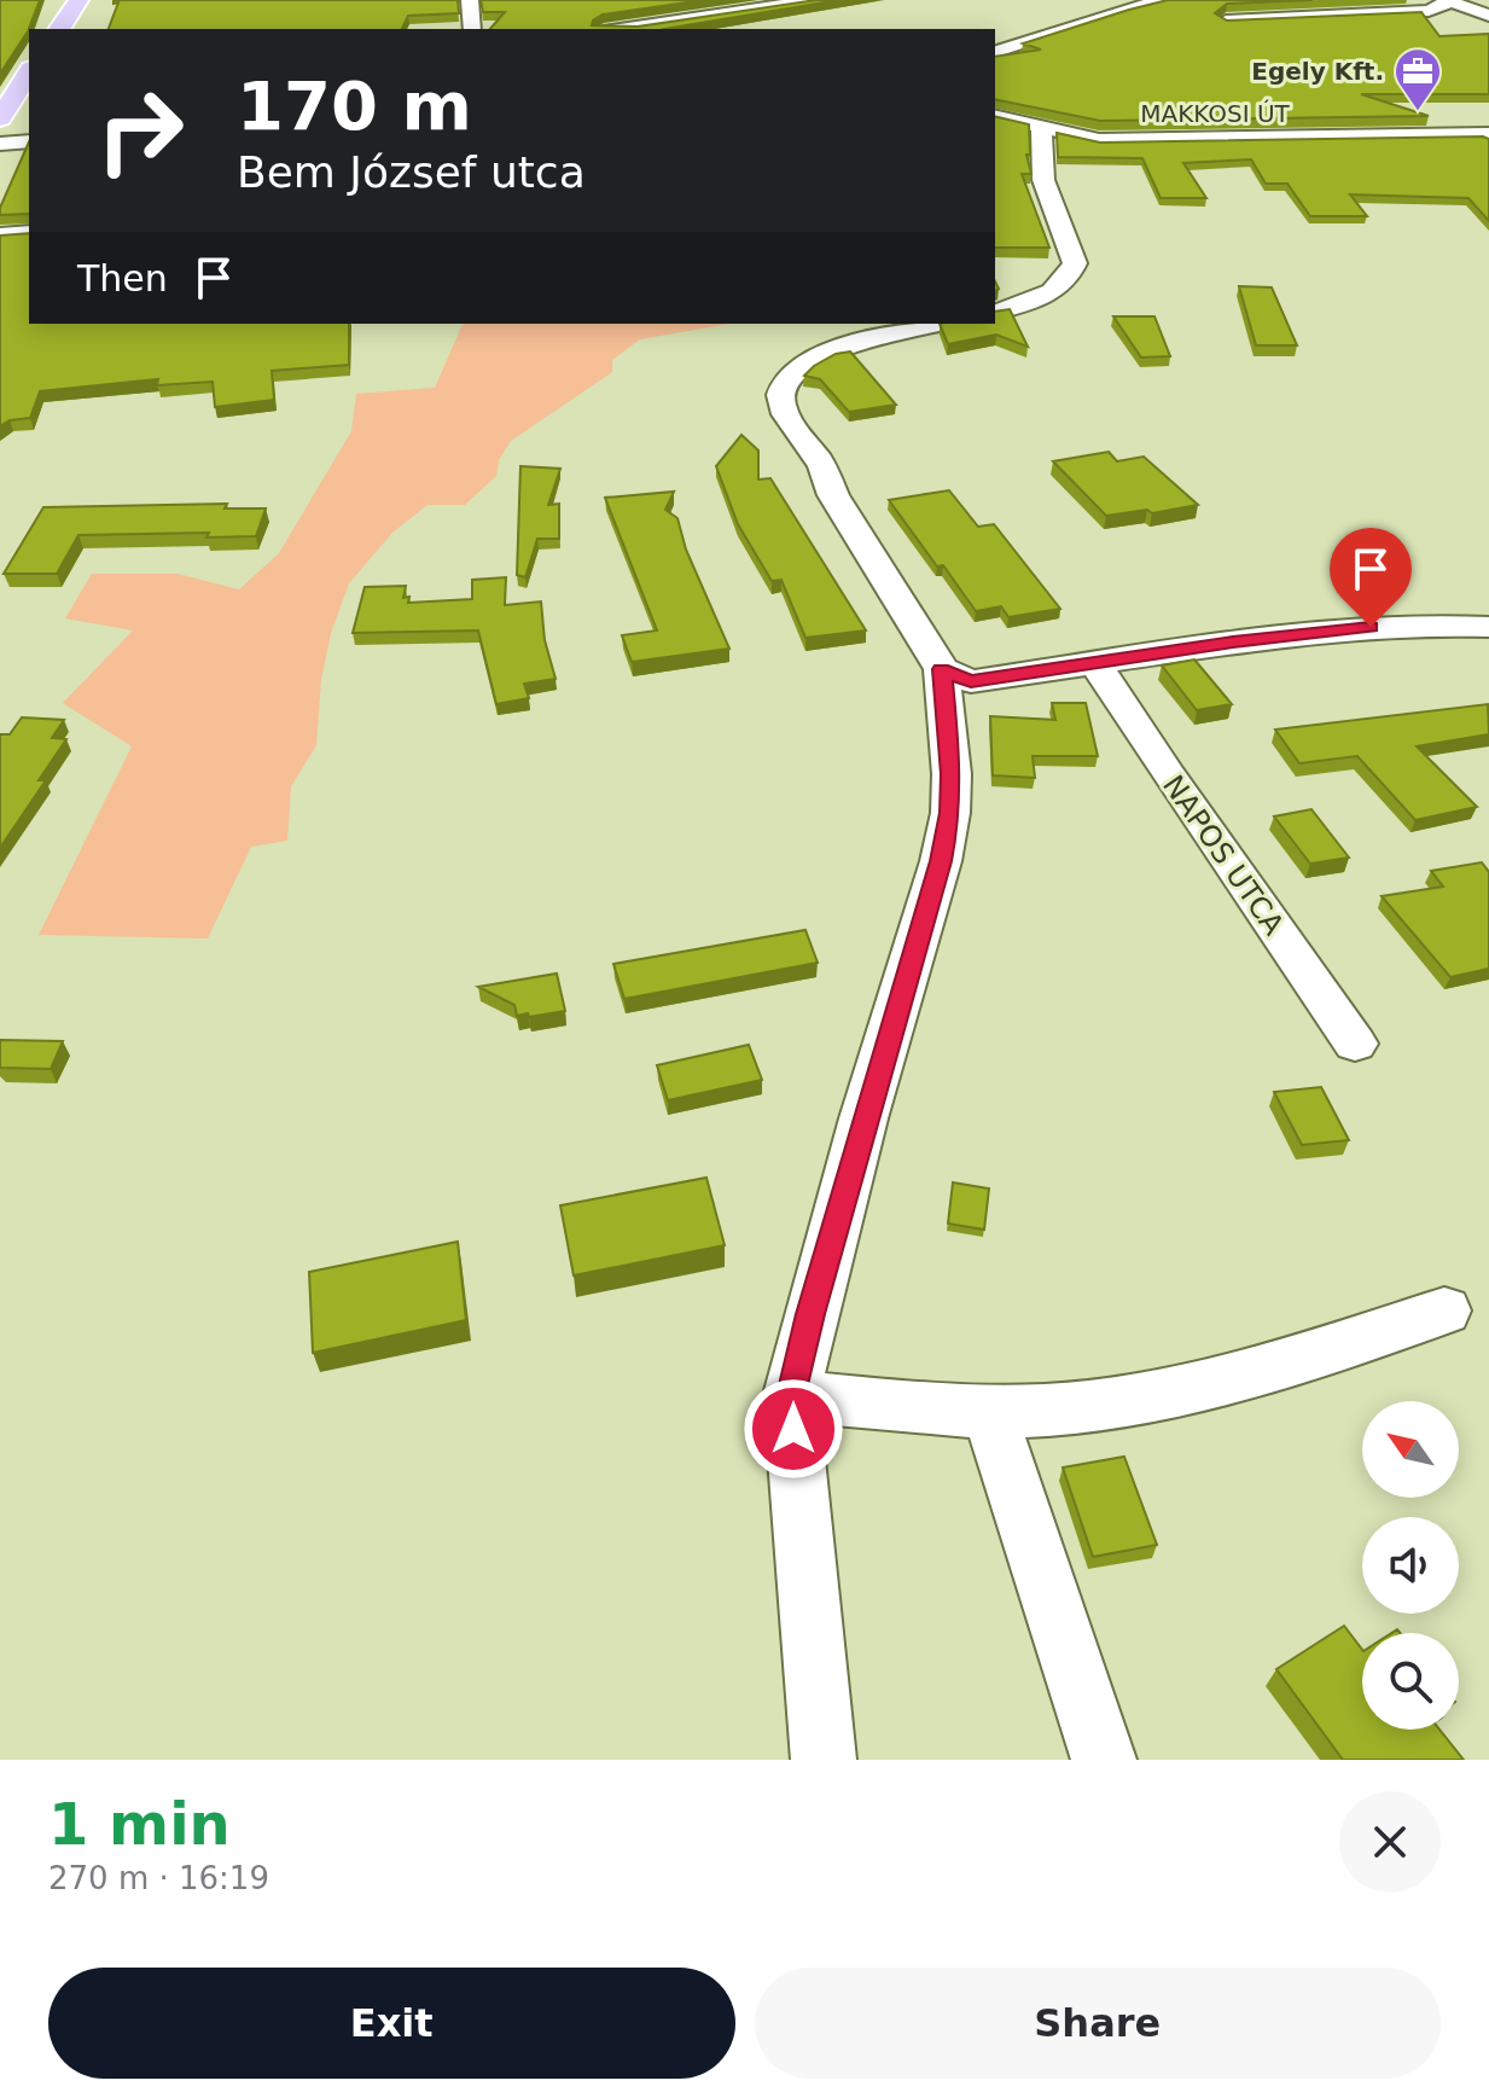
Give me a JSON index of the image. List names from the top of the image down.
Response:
{
  "streets": {
    "street": ["MAKKOSI ÚT", "NAPOS UTCA"]
  },
  "places": {
    "office": ["Egely Kft."]
  },
  "north": "top left",
  "page": {
    "turn": ["170 m", "Bem József utca"],
    "then": "Then",
    "heading": ["1 min", "270 m · 16:19"],
    "buttons": ["Exit", "Share"]
  }
}
